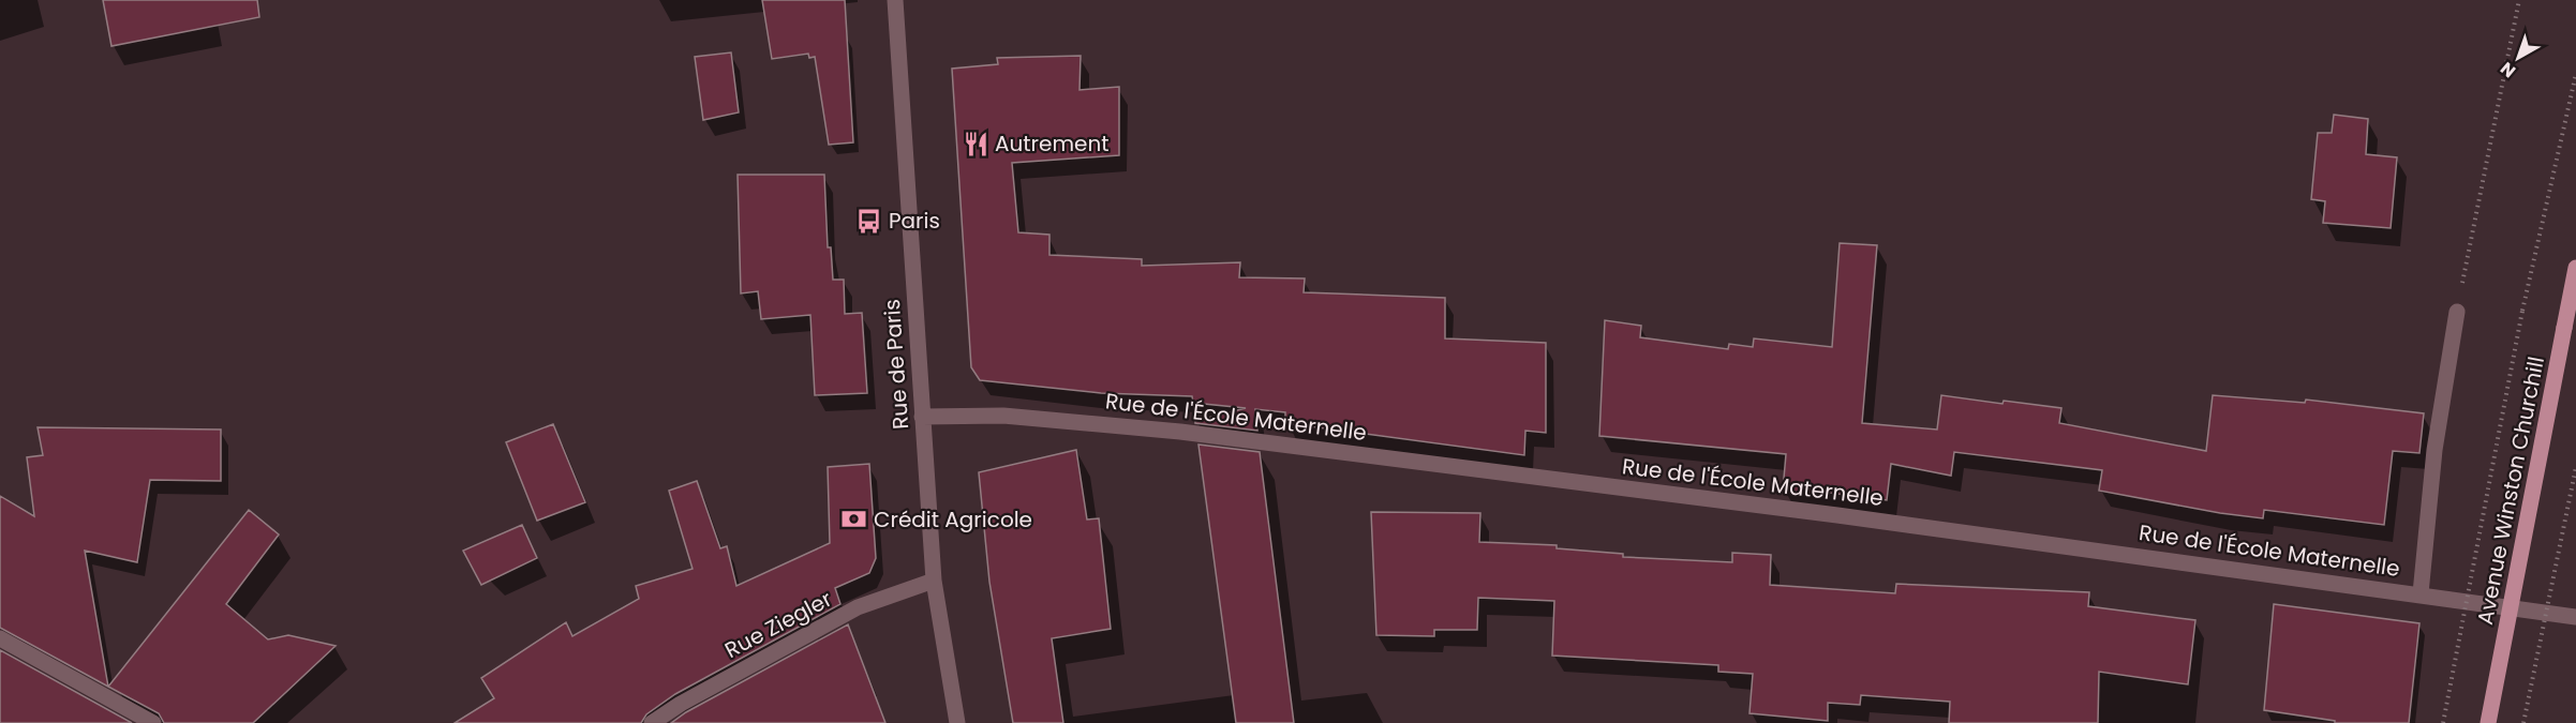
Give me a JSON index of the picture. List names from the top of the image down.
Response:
{
  "streets": {
    "main road": ["Avenue Winston Churchill"],
    "street": ["Rue de Paris", "Rue de l'École Maternelle", "Rue Ziegler"]
  },
  "crossings": [
    ["Rue de Paris", "Rue de l'École Maternelle"],
    ["Rue de Paris", "Rue Ziegler"]
  ],
  "places": {
    "restaurant": ["Autrement"],
    "bus stop": ["Paris"],
    "bank": ["Crédit Agricole"]
  },
  "north": "bottom left"
}
